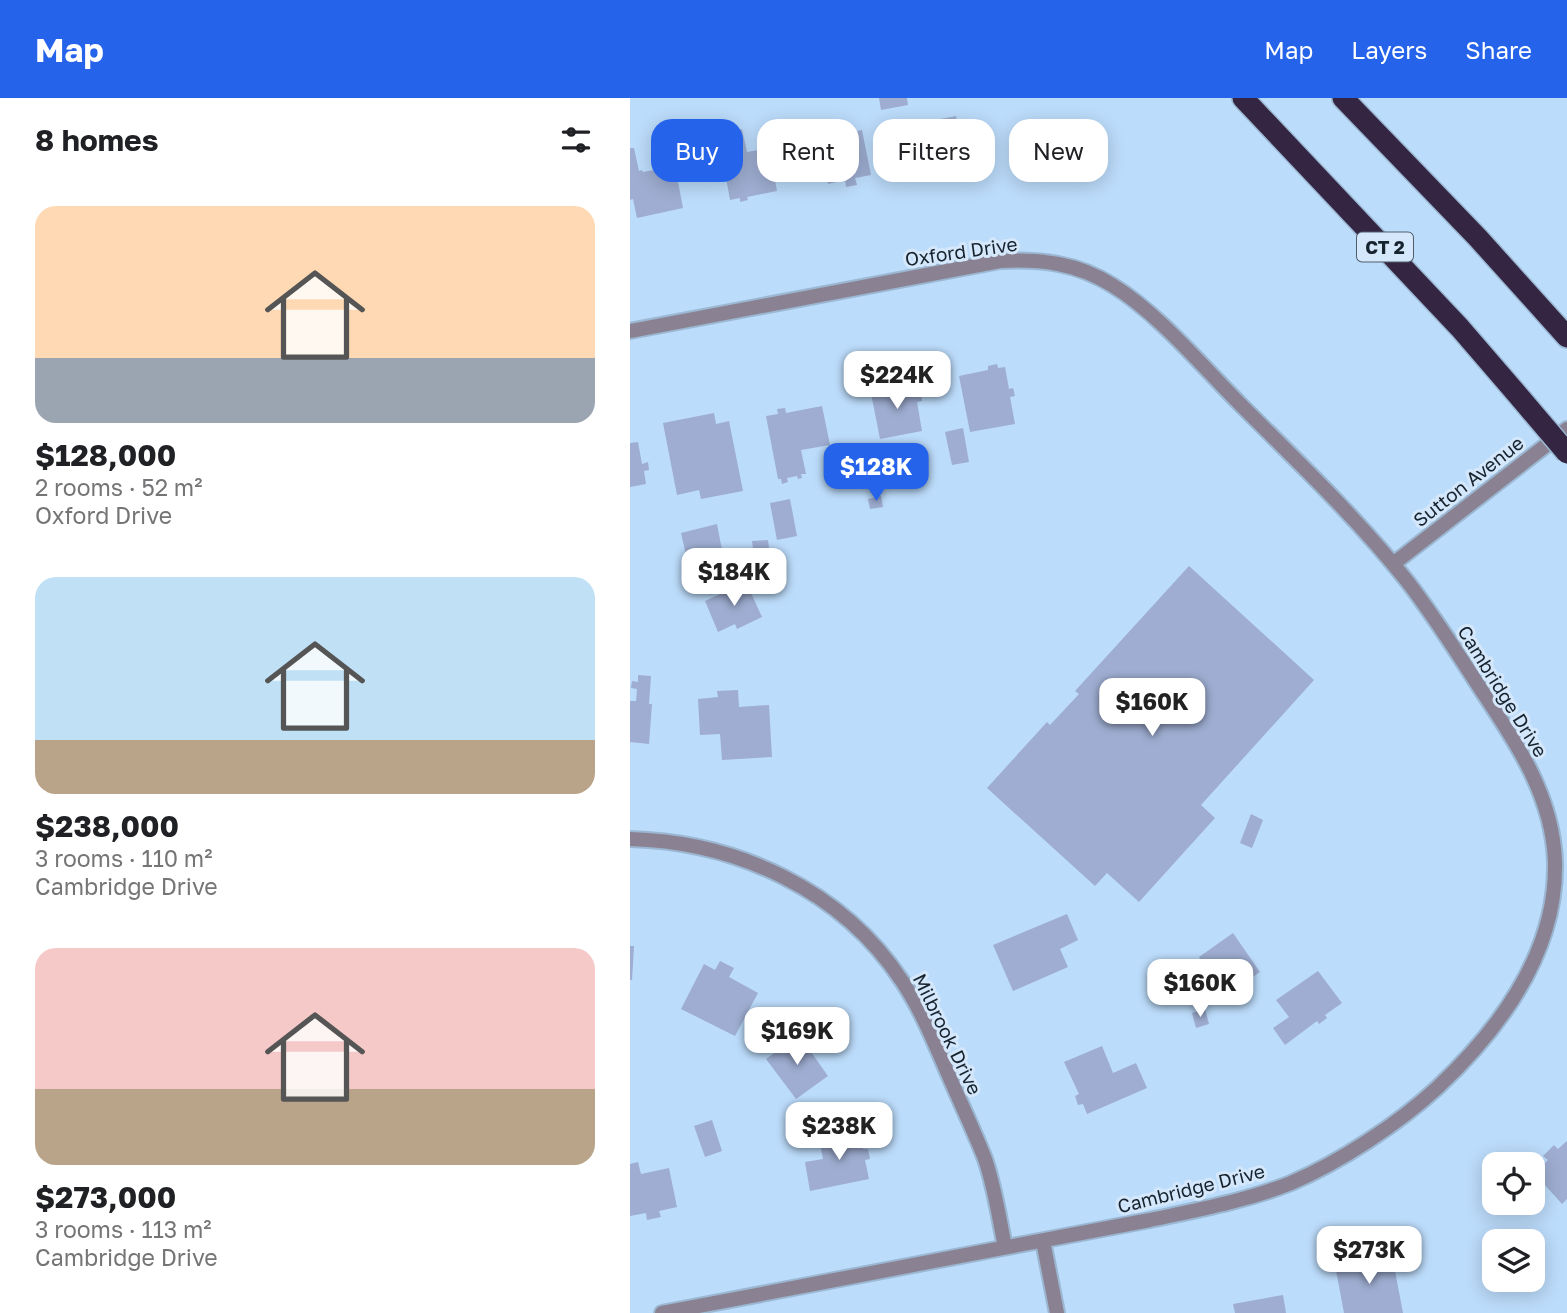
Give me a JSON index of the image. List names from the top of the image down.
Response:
{
  "streets": {
    "highway": ["CT 2"],
    "street": [
      "Oxford Drive",
      "Sutton Avenue",
      "Cambridge Drive",
      "Milbrook Drive"
    ]
  },
  "crossings": [
    ["Oxford Drive", "Sutton Avenue"],
    ["Oxford Drive", "Cambridge Drive"],
    ["Sutton Avenue", "Cambridge Drive"],
    ["Cambridge Drive", "Milbrook Drive"]
  ],
  "page": {
    "header": "Map",
    "nav": ["Map", "Layers", "Share"],
    "heading": "8 homes",
    "chip": [
      "Buy",
      "Rent",
      "Filters",
      "New"
    ],
    "list": [
      {
        "name": "$128,000",
        "note": "2 rooms · 52 m² · Oxford Drive"
      },
      {
        "name": "$238,000",
        "note": "3 rooms · 110 m² · Cambridge Drive"
      },
      {
        "name": "$273,000",
        "note": "3 rooms · 113 m² · Cambridge Drive"
      }
    ],
    "price": [
      "$224K",
      "$128K",
      "$184K",
      "$160K",
      "$160K",
      "$169K",
      "$238K",
      "$273K"
    ]
  }
}
